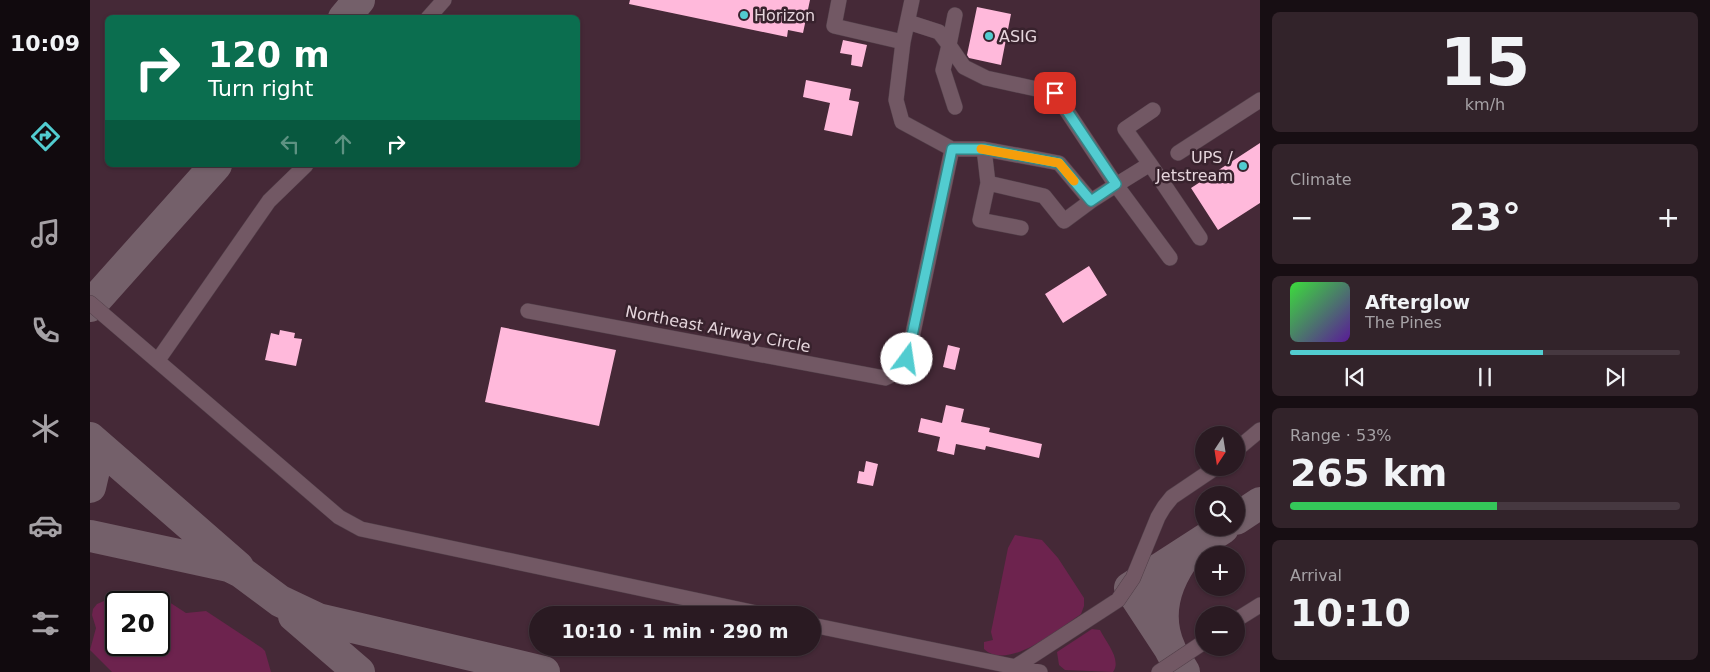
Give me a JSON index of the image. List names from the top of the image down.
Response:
{
  "streets": {
    "street": ["Northeast Airway Circle"]
  },
  "places": ["Horizon", "ASIG", "UPS / Jetstream"],
  "north": "bottom",
  "page": {
    "tabs": "10:09",
    "tile": [
      ["15", "km/h"],
      "Climate",
      ["Range · 53%", "265 km"],
      ["Arrival", "10:10"]
    ],
    "turn": ["120 m", "Turn right"],
    "heat": ["−", "23°", "+"],
    "song": ["Afterglow", "The Pines"],
    "map_buttons": ["+", "−"],
    "limit": "20",
    "trip": "10:10 · 1 min · 290 m"
  }
}
